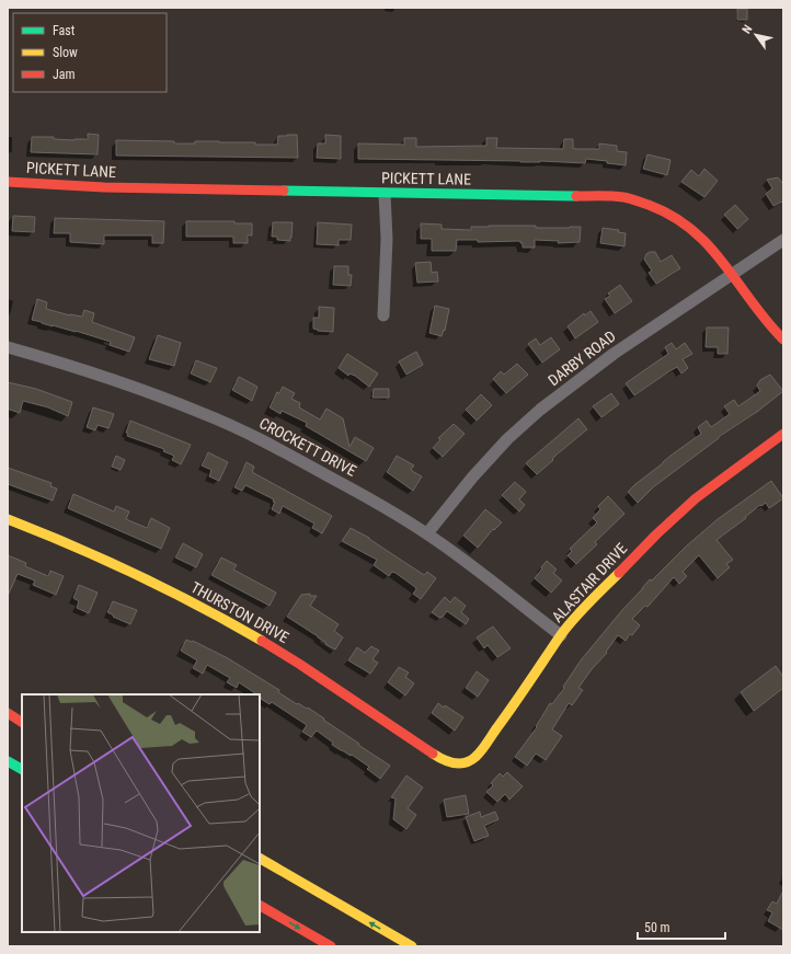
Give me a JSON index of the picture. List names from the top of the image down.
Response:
{
  "streets": {
    "main road": ["PICKETT LANE", "ALASTAIR DRIVE", "THURSTON DRIVE"],
    "street": ["DARBY ROAD", "CROCKETT DRIVE"]
  },
  "crossings": [
    ["PICKETT LANE", "DARBY ROAD"],
    ["DARBY ROAD", "CROCKETT DRIVE"],
    ["CROCKETT DRIVE", "ALASTAIR DRIVE"],
    ["ALASTAIR DRIVE", "THURSTON DRIVE"]
  ],
  "legend": ["Fast", "Slow", "Jam"],
  "scale_bar": "50 m",
  "north": "top left"
}
